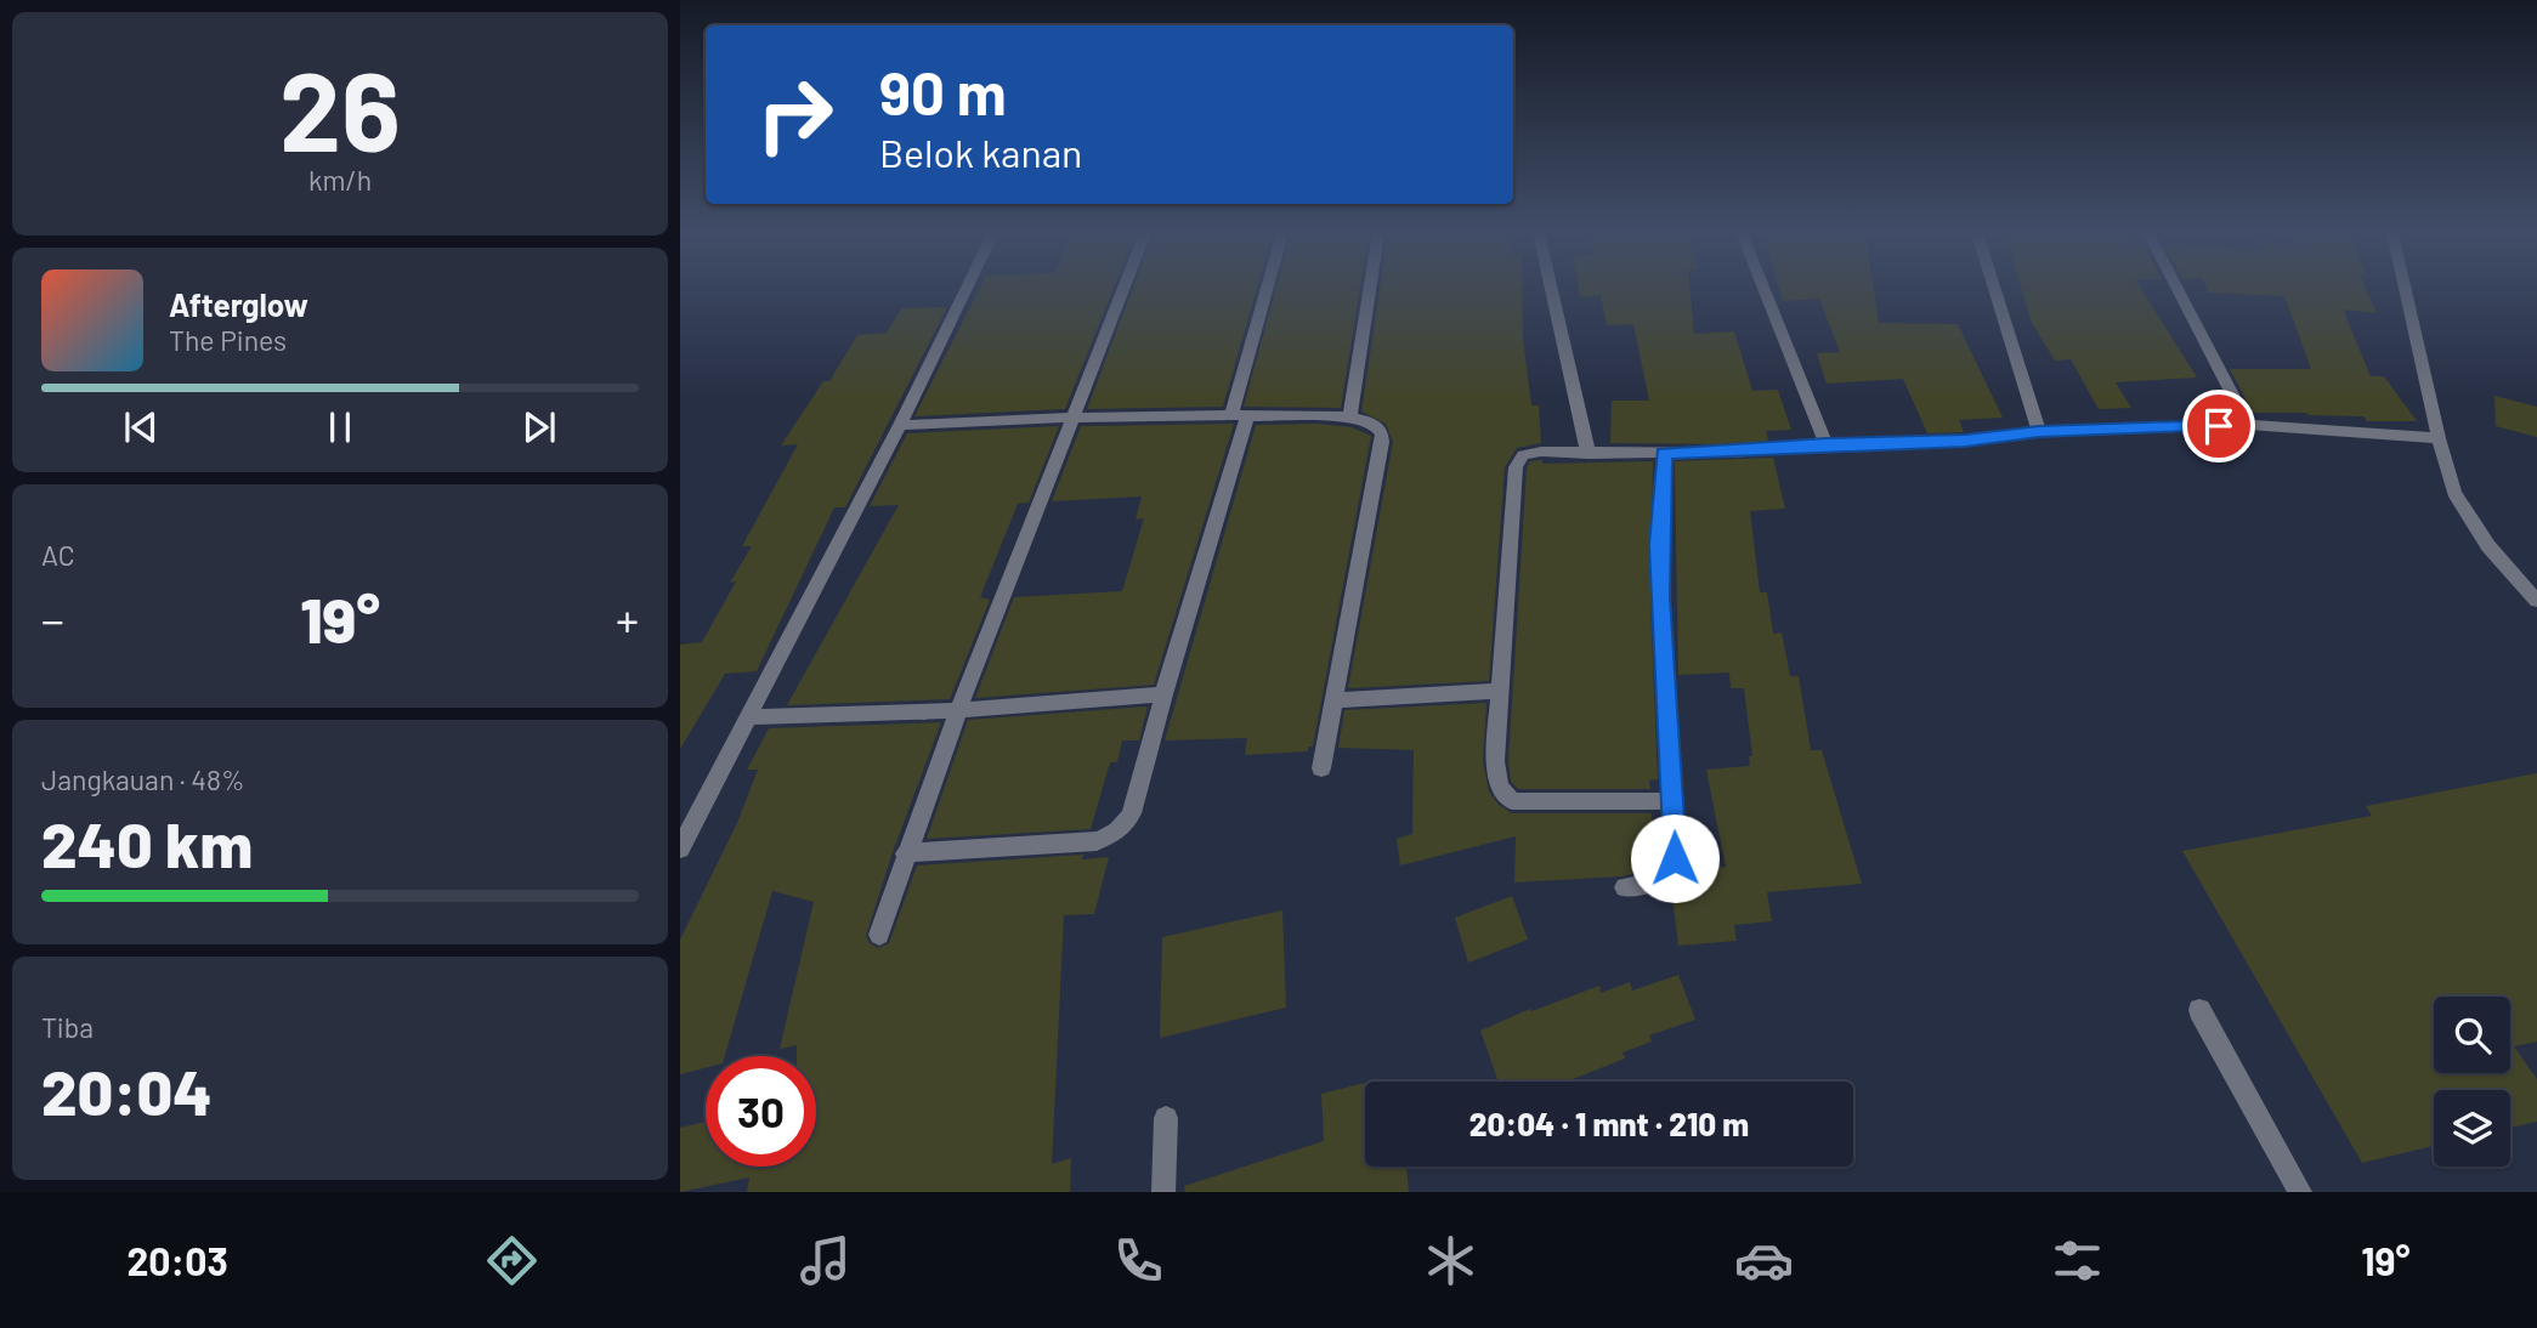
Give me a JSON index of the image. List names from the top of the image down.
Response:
{
  "page": {
    "tile": [
      ["26", "km/h"],
      "AC",
      ["Jangkauan · 48%", "240 km"],
      ["Tiba", "20:04"]
    ],
    "turn": ["90 m", "Belok kanan"],
    "song": ["Afterglow", "The Pines"],
    "heat": ["−", "19°", "+"],
    "limit": "30",
    "trip": "20:04 · 1 mnt · 210 m",
    "tabs": ["20:03", "19°"]
  }
}
